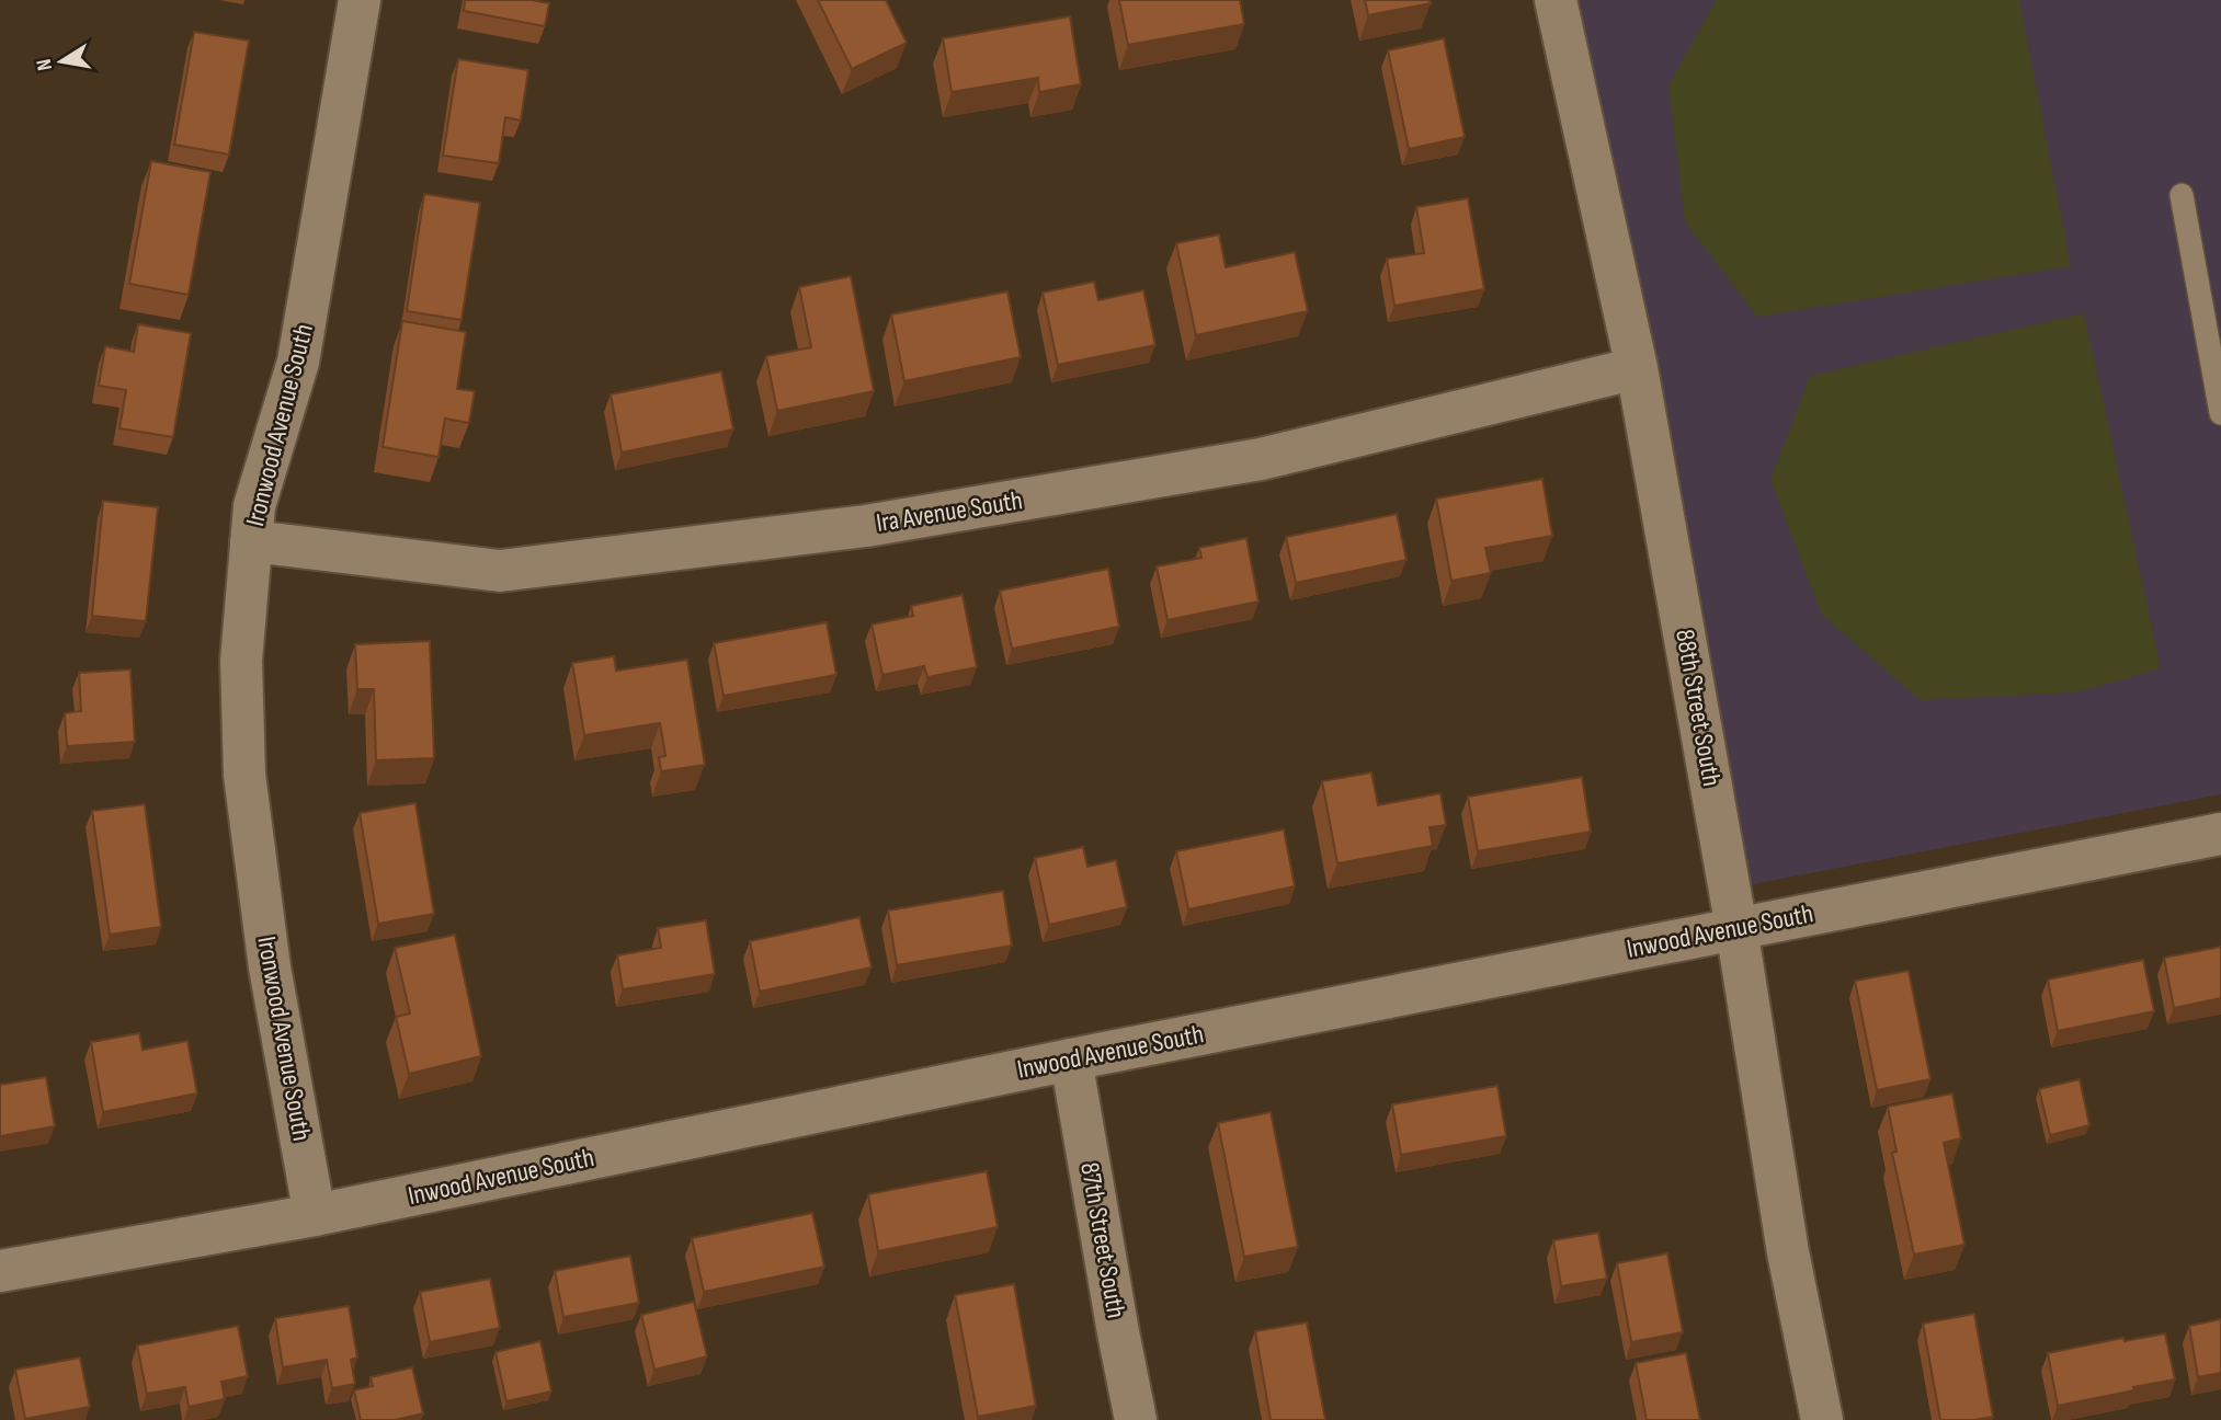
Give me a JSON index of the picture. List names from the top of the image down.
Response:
{
  "streets": {
    "street": [
      "Ironwood Avenue South",
      "Ira Avenue South",
      "88th Street South",
      "Inwood Avenue South",
      "87th Street South"
    ]
  },
  "crossings": [
    ["Ironwood Avenue South", "Ira Avenue South"],
    ["Ironwood Avenue South", "Inwood Avenue South"],
    ["Ira Avenue South", "88th Street South"],
    ["88th Street South", "Inwood Avenue South"],
    ["Inwood Avenue South", "87th Street South"]
  ],
  "north": "left"
}
